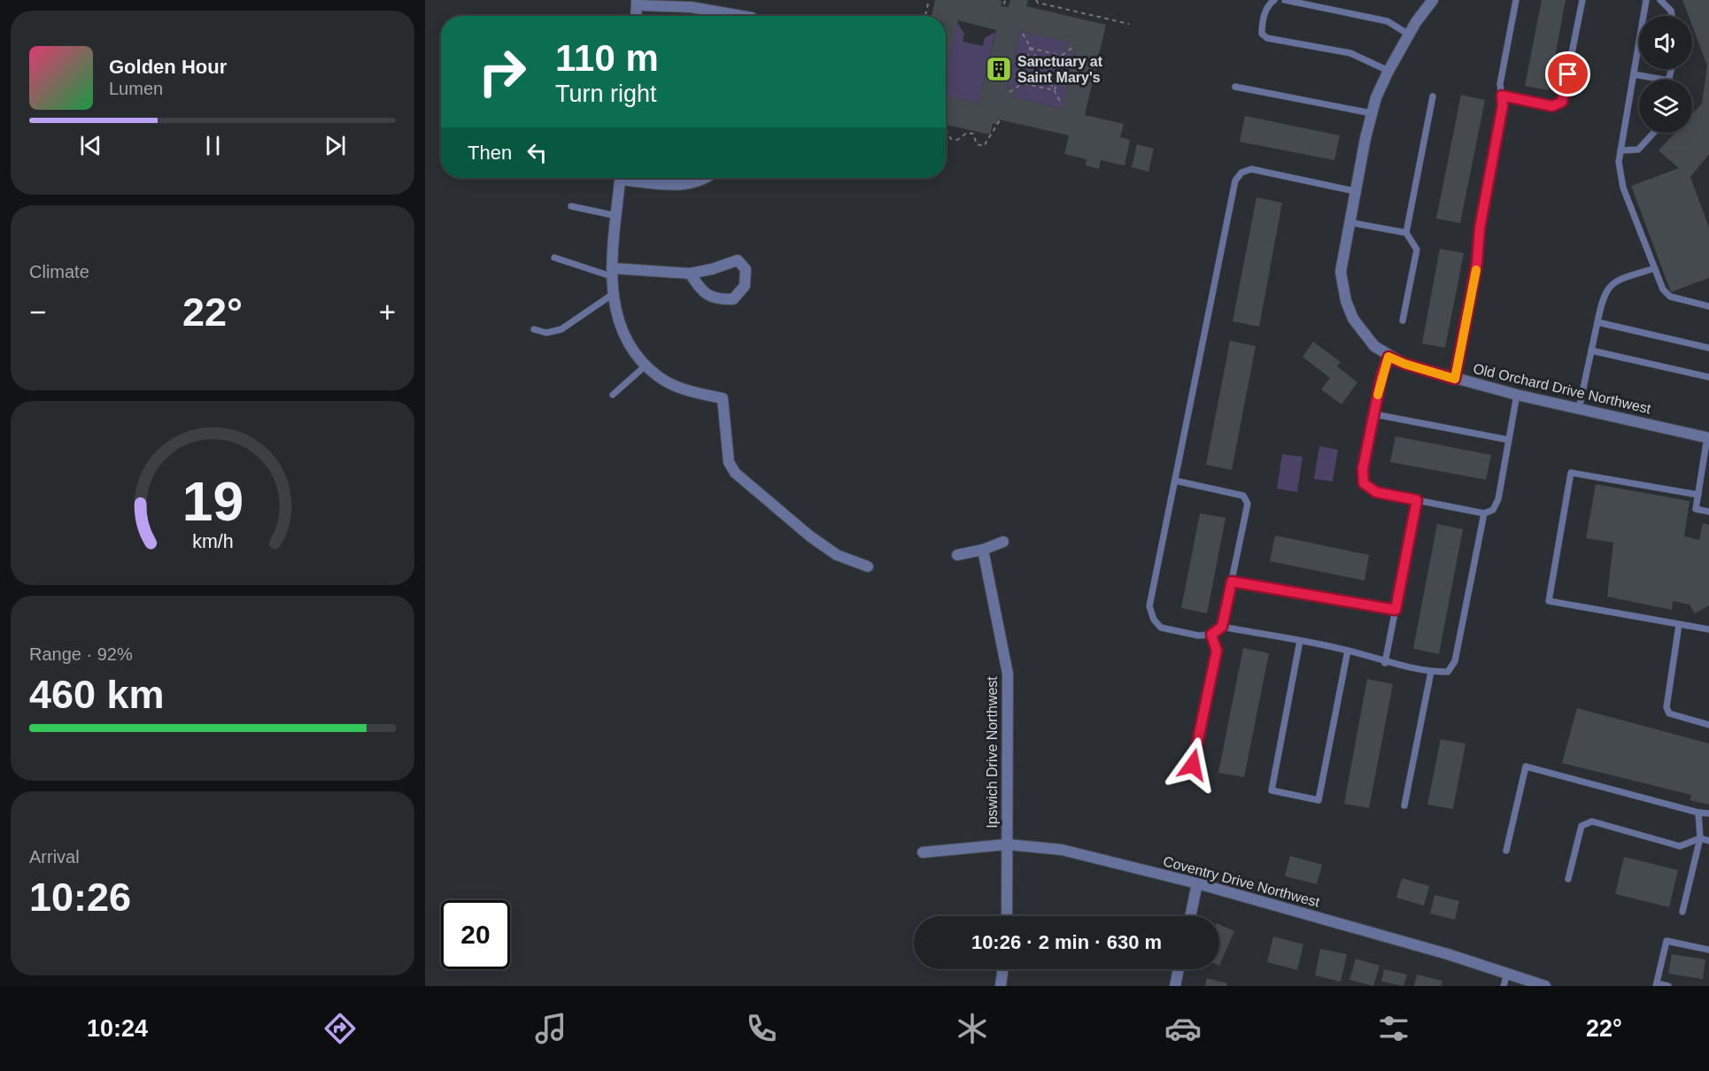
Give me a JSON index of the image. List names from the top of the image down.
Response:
{
  "streets": {
    "street": ["Old Orchard Drive Northwest", "Ipswich Drive Northwest", "Coventry Drive Northwest"]
  },
  "crossings": [
    ["Ipswich Drive Northwest", "Coventry Drive Northwest"]
  ],
  "places": {
    "building": ["Sanctuary at Saint Mary's"]
  },
  "page": {
    "turn": ["110 m", "Turn right"],
    "song": ["Golden Hour", "Lumen"],
    "then": "Then",
    "tile": [
      "Climate",
      ["Range · 92%", "460 km"],
      ["Arrival", "10:26"]
    ],
    "heat": ["−", "22°", "+"],
    "limit": "20",
    "trip": "10:26 · 2 min · 630 m",
    "tabs": ["10:24", "22°"],
    "gauge": ["19", "km/h"]
  }
}
